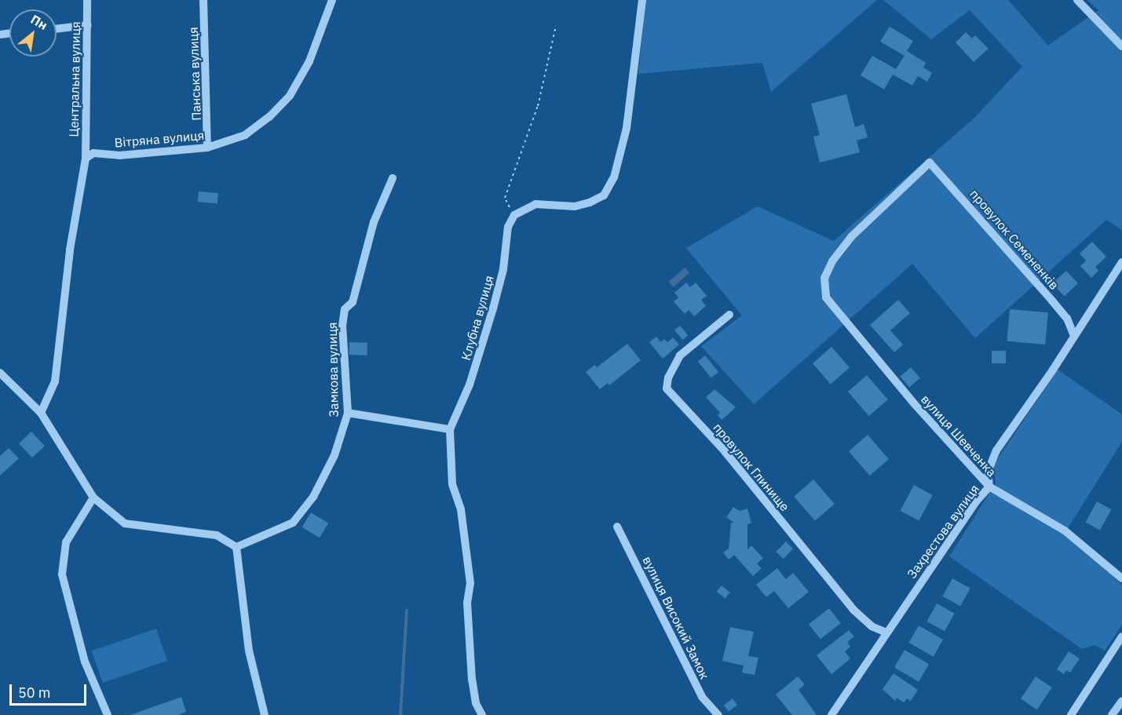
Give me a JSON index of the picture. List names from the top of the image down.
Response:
{
  "streets": {
    "street": [
      "Панська вулиця",
      "Центральна вулиця",
      "Вітряна вулиця",
      "провулок Семененків",
      "Клубна вулиця",
      "Замкова вулиця",
      "вулиця Шевченка",
      "провулок Глинище",
      "Захрестова вулиця",
      "вулиця Високий Замок"
    ]
  },
  "crossings": [
    ["Панська вулиця", "Вітряна вулиця"],
    ["Центральна вулиця", "Вітряна вулиця"],
    ["провулок Семененків", "вулиця Шевченка"],
    ["провулок Семененків", "Захрестова вулиця"],
    ["вулиця Шевченка", "Захрестова вулиця"],
    ["провулок Глинище", "Захрестова вулиця"]
  ],
  "scale_bar": "50 m",
  "north": "top right"
}
